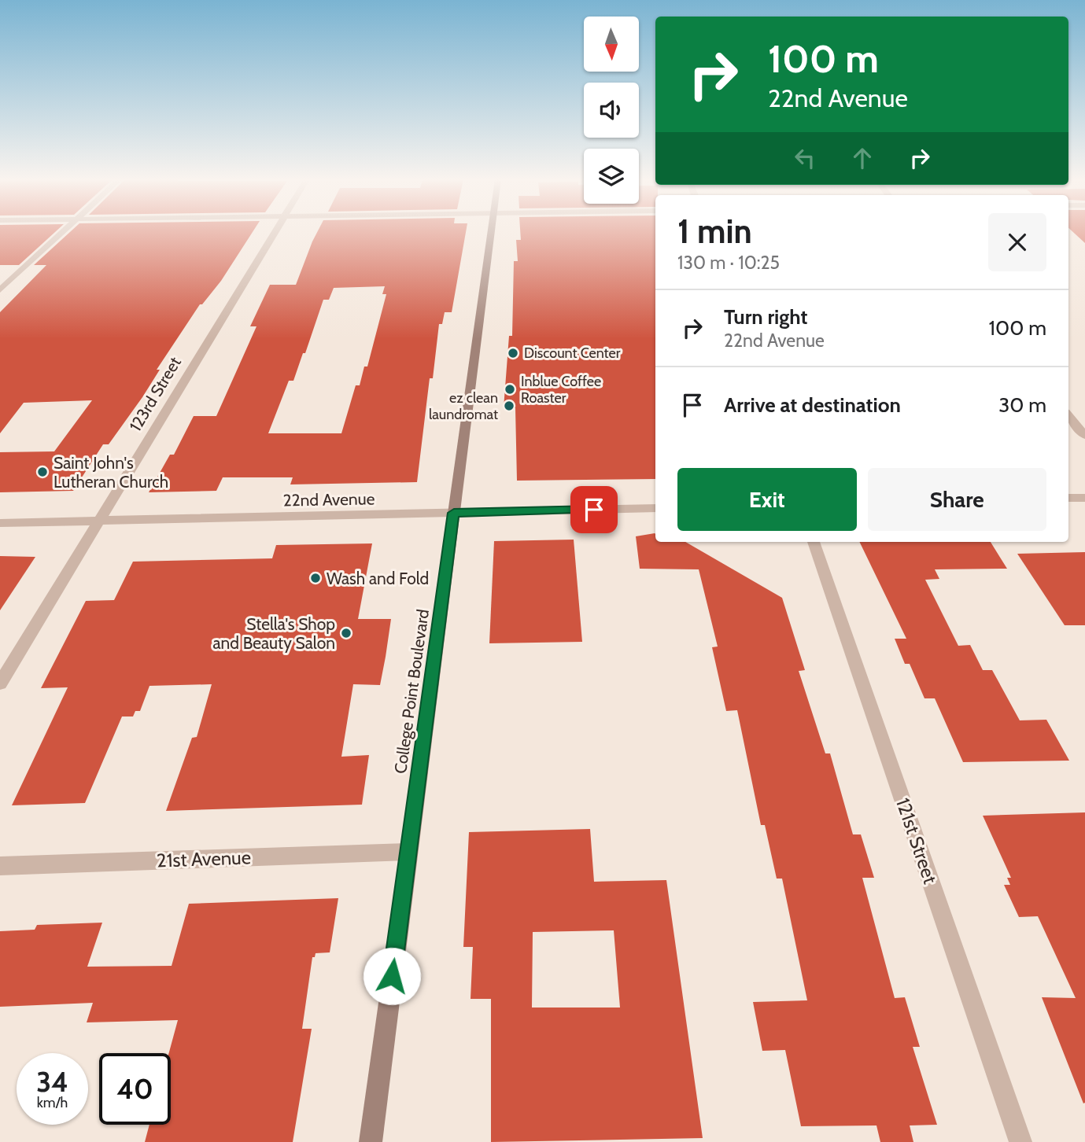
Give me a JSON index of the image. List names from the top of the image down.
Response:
{
  "streets": {
    "street": [
      "123rd Street",
      "22nd Avenue",
      "College Point Boulevard",
      "121st Street",
      "21st Avenue"
    ]
  },
  "crossings": [
    ["123rd Street", "22nd Avenue"],
    ["22nd Avenue", "College Point Boulevard"],
    ["College Point Boulevard", "21st Avenue"]
  ],
  "places": [
    "Discount Center",
    "Inblue Coffee Roaster",
    "ez clean laundromat",
    "Saint John's Lutheran Church",
    "Wash and Fold",
    "Stella's Shop and Beauty Salon"
  ],
  "north": "bottom",
  "page": {
    "turn": ["100 m", "22nd Avenue"],
    "heading": ["1 min", "130 m · 10:25"],
    "list": [
      {
        "name": "Turn right",
        "note": "22nd Avenue",
        "value": "100 m"
      },
      {
        "name": "Arrive at destination",
        "value": "30 m"
      }
    ],
    "buttons": ["Exit", "Share"],
    "speed": "34 km/h",
    "limit": "40"
  }
}
